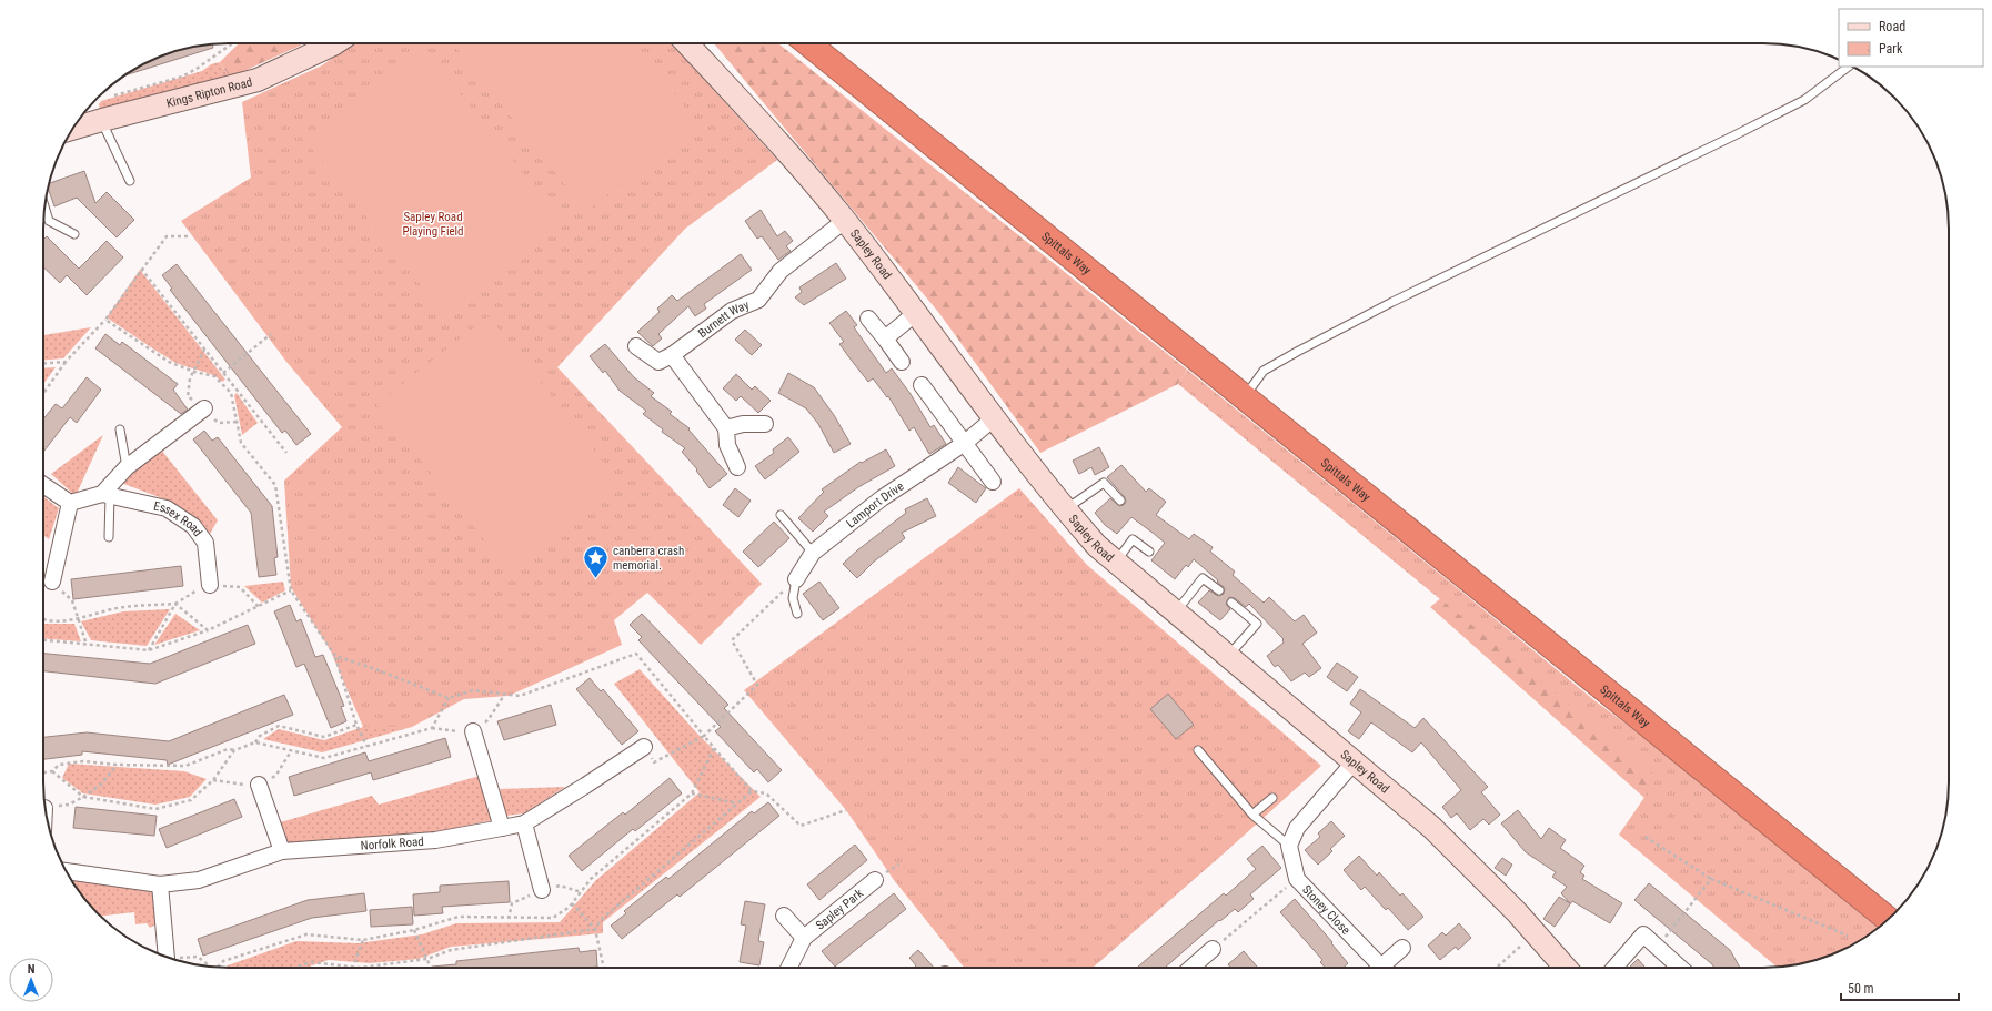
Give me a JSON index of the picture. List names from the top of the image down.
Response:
{
  "streets": {
    "highway": ["Spittals Way"],
    "street": [
      "Kings Ripton Road",
      "Sapley Road",
      "Burnett Way",
      "Lamport Drive",
      "Essex Road",
      "Norfolk Road",
      "Sapley Park",
      "Stoney Close"
    ]
  },
  "crossings": [
    ["Sapley Road", "Burnett Way"],
    ["Sapley Road", "Lamport Drive"]
  ],
  "parks": ["Sapley Road Playing Field"],
  "places": {
    "place": ["canberra crash memorial."]
  },
  "legend": ["Road", "Park"],
  "scale_bar": "50 m",
  "north": "top"
}
